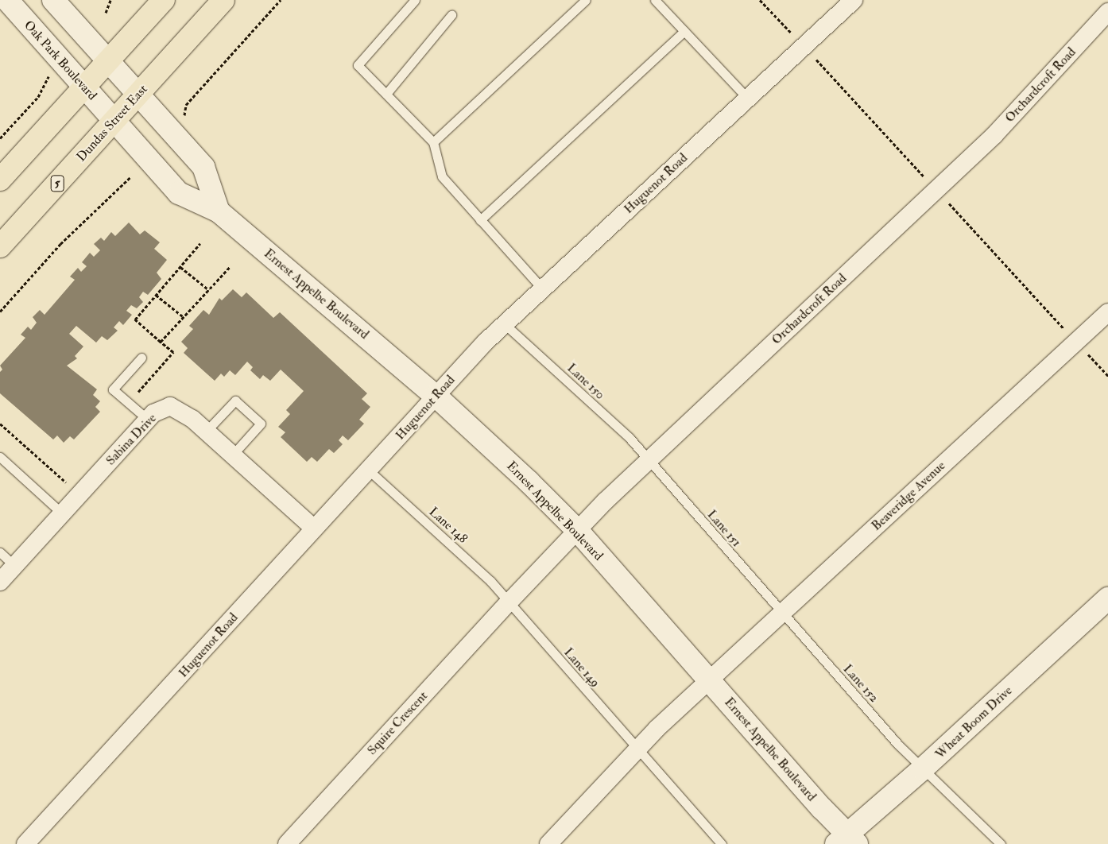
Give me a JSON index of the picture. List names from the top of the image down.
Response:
{
  "streets": {
    "main road": ["Dundas Street East", "5"],
    "street": [
      "Oak Park Boulevard",
      "Orchardcroft Road",
      "Huguenot Road",
      "Ernest Appelbe Boulevard",
      "Sabina Drive",
      "Beaveridge Avenue",
      "Wheat Boom Drive",
      "Squire Crescent"
    ],
    "lane": [
      "Lane 150",
      "Lane 148",
      "Lane 151",
      "Lane 149",
      "Lane 152"
    ]
  },
  "crossings": [
    ["Oak Park Boulevard", "Dundas Street East"],
    ["Oak Park Boulevard", "Ernest Appelbe Boulevard"],
    ["Orchardcroft Road", "Ernest Appelbe Boulevard"],
    ["Orchardcroft Road", "Lane 150"],
    ["Orchardcroft Road", "Lane 148"],
    ["Orchardcroft Road", "Lane 151"],
    ["Orchardcroft Road", "Lane 149"],
    ["Orchardcroft Road", "Squire Crescent"],
    ["Dundas Street East", "Ernest Appelbe Boulevard"],
    ["Huguenot Road", "Ernest Appelbe Boulevard"],
    ["Huguenot Road", "Lane 150"],
    ["Huguenot Road", "Sabina Drive"],
    ["Huguenot Road", "Lane 148"],
    ["Ernest Appelbe Boulevard", "Beaveridge Avenue"],
    ["Ernest Appelbe Boulevard", "Wheat Boom Drive"],
    ["Lane 150", "Lane 151"],
    ["Beaveridge Avenue", "Lane 151"],
    ["Beaveridge Avenue", "Lane 152"],
    ["Lane 148", "Lane 149"],
    ["Lane 148", "Squire Crescent"],
    ["Lane 151", "Lane 152"],
    ["Lane 149", "Squire Crescent"],
    ["Lane 152", "Wheat Boom Drive"]
  ]
}
